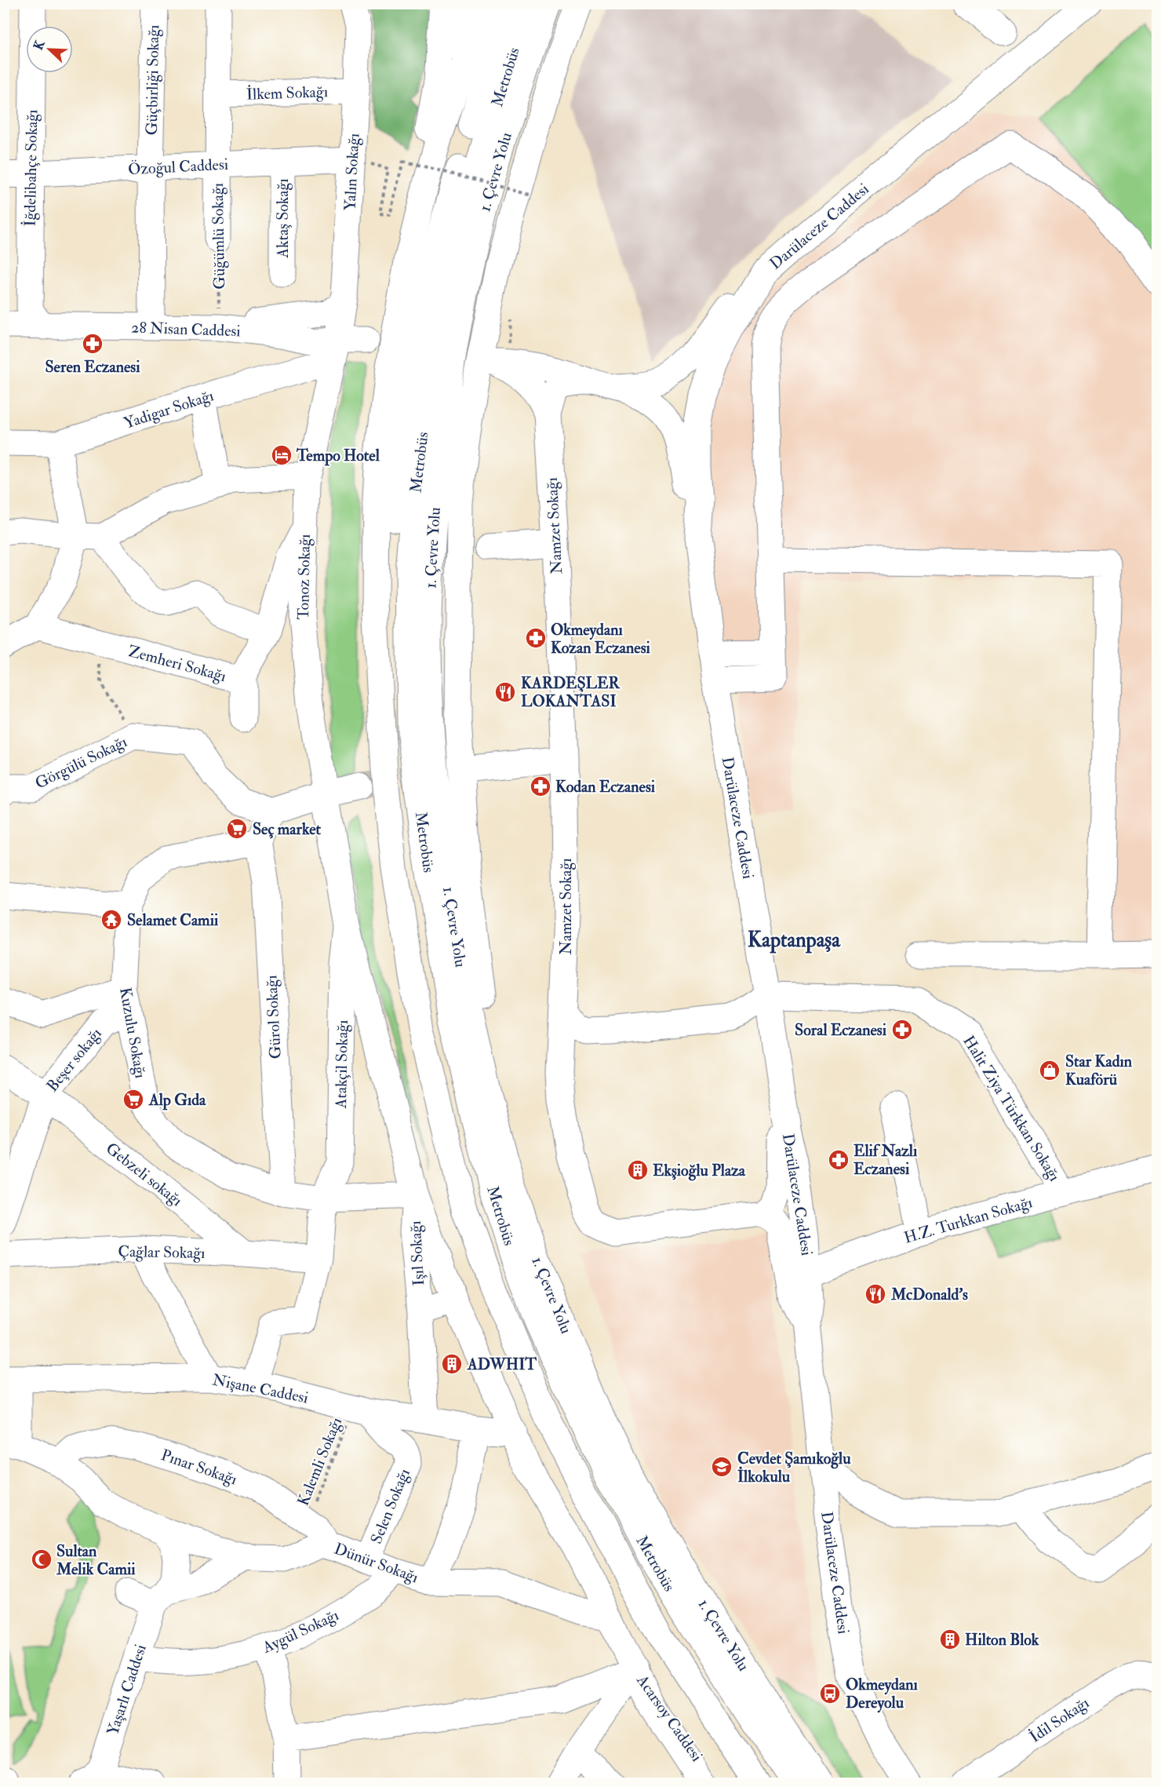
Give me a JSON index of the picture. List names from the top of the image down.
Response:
{
  "streets": {
    "main road": [
      "Metrobüs",
      "Güçbirliği Sokağı",
      "İlkem Sokağı",
      "Özoğul Caddesi",
      "İğdelibahçe Sokağı",
      "Yalın Sokağı",
      "1. Çevre Yolu",
      "Aktaş Sokağı",
      "Darülaceze Caddesi",
      "Güğümlü Sokağı",
      "28 Nisan Caddesi",
      "Yadigar Sokağı",
      "Namzet Sokağı",
      "Tonoz Sokağı",
      "Zemheri Sokağı",
      "Görgülü Sokağı",
      "Gürol Sokağı",
      "Kuzulu Sokağı",
      "Beşer sokağı",
      "Atakçil Sokağı",
      "Halit Ziya Türkkan Sokağı",
      "Gebzeli sokağı",
      "H.Z. Turkkan Sokağı",
      "Çağlar Sokağı",
      "Işıl Sokağı",
      "Nişane Caddesi",
      "Pınar Sokağı",
      "Selen Sokağı",
      "Dünür Sokağı",
      "Aygül Sokağı",
      "Yaşarlı Caddesi",
      "Acarsoy Caddesi",
      "İdil Sokağı"
    ],
    "path": ["Kalemli Sokağı"]
  },
  "crossings": [
    ["Güçbirliği Sokağı", "Özoğul Caddesi"],
    ["Güçbirliği Sokağı", "28 Nisan Caddesi"],
    ["İlkem Sokağı", "Yalın Sokağı"],
    ["İlkem Sokağı", "Güğümlü Sokağı"],
    ["Özoğul Caddesi", "İğdelibahçe Sokağı"],
    ["Özoğul Caddesi", "Yalın Sokağı"],
    ["Özoğul Caddesi", "Aktaş Sokağı"],
    ["Özoğul Caddesi", "Güğümlü Sokağı"],
    ["İğdelibahçe Sokağı", "28 Nisan Caddesi"],
    ["Yalın Sokağı", "28 Nisan Caddesi"],
    ["Yalın Sokağı", "Yadigar Sokağı"],
    ["Yalın Sokağı", "Tonoz Sokağı"],
    ["Darülaceze Caddesi", "Halit Ziya Türkkan Sokağı"],
    ["Darülaceze Caddesi", "H.Z. Turkkan Sokağı"],
    ["Güğümlü Sokağı", "28 Nisan Caddesi"],
    ["28 Nisan Caddesi", "Yadigar Sokağı"],
    ["28 Nisan Caddesi", "Tonoz Sokağı"],
    ["Yadigar Sokağı", "Tonoz Sokağı"],
    ["Tonoz Sokağı", "Zemheri Sokağı"],
    ["Tonoz Sokağı", "Atakçil Sokağı"],
    ["Gürol Sokağı", "Kuzulu Sokağı"],
    ["Kuzulu Sokağı", "Beşer sokağı"],
    ["Kuzulu Sokağı", "Atakçil Sokağı"],
    ["Kuzulu Sokağı", "Işıl Sokağı"],
    ["Beşer sokağı", "Gebzeli sokağı"],
    ["Halit Ziya Türkkan Sokağı", "H.Z. Turkkan Sokağı"],
    ["Gebzeli sokağı", "Çağlar Sokağı"],
    ["Işıl Sokağı", "Nişane Caddesi"],
    ["Nişane Caddesi", "Kalemli Sokağı"],
    ["Nişane Caddesi", "Selen Sokağı"],
    ["Kalemli Sokağı", "Pınar Sokağı"],
    ["Kalemli Sokağı", "Selen Sokağı"],
    ["Pınar Sokağı", "Dünür Sokağı"],
    ["Selen Sokağı", "Dünür Sokağı"],
    ["Dünür Sokağı", "Aygül Sokağı"],
    ["Dünür Sokağı", "Yaşarlı Caddesi"],
    ["Aygül Sokağı", "Yaşarlı Caddesi"]
  ],
  "districts": ["Kaptanpaşa"],
  "places": {
    "pharmacy": [
      "Seren Eczanesi",
      "Okmeydanı Kozan Eczanesi",
      "Kodan Eczanesi",
      "Soral Eczanesi",
      "Elif Nazlı Eczanesi"
    ],
    "hotel": ["Tempo Hotel"],
    "restaurant": ["KARDEŞLER LOKANTASI", "McDonald's"],
    "supermarket": ["Seç market", "Alp Gıda"],
    "temple": ["Selamet Camii"],
    "shop": ["Star Kadın Kuaförü"],
    "building": ["Ekşioğlu Plaza", "ADWHIT", "Hilton Blok"],
    "school or university": ["Cevdet Şamıkoğlu İlkokulu"],
    "mosque": ["Sultan Melik Camii"],
    "bus stop": ["Okmeydanı Dereyolu"]
  },
  "north": "top left"
}
